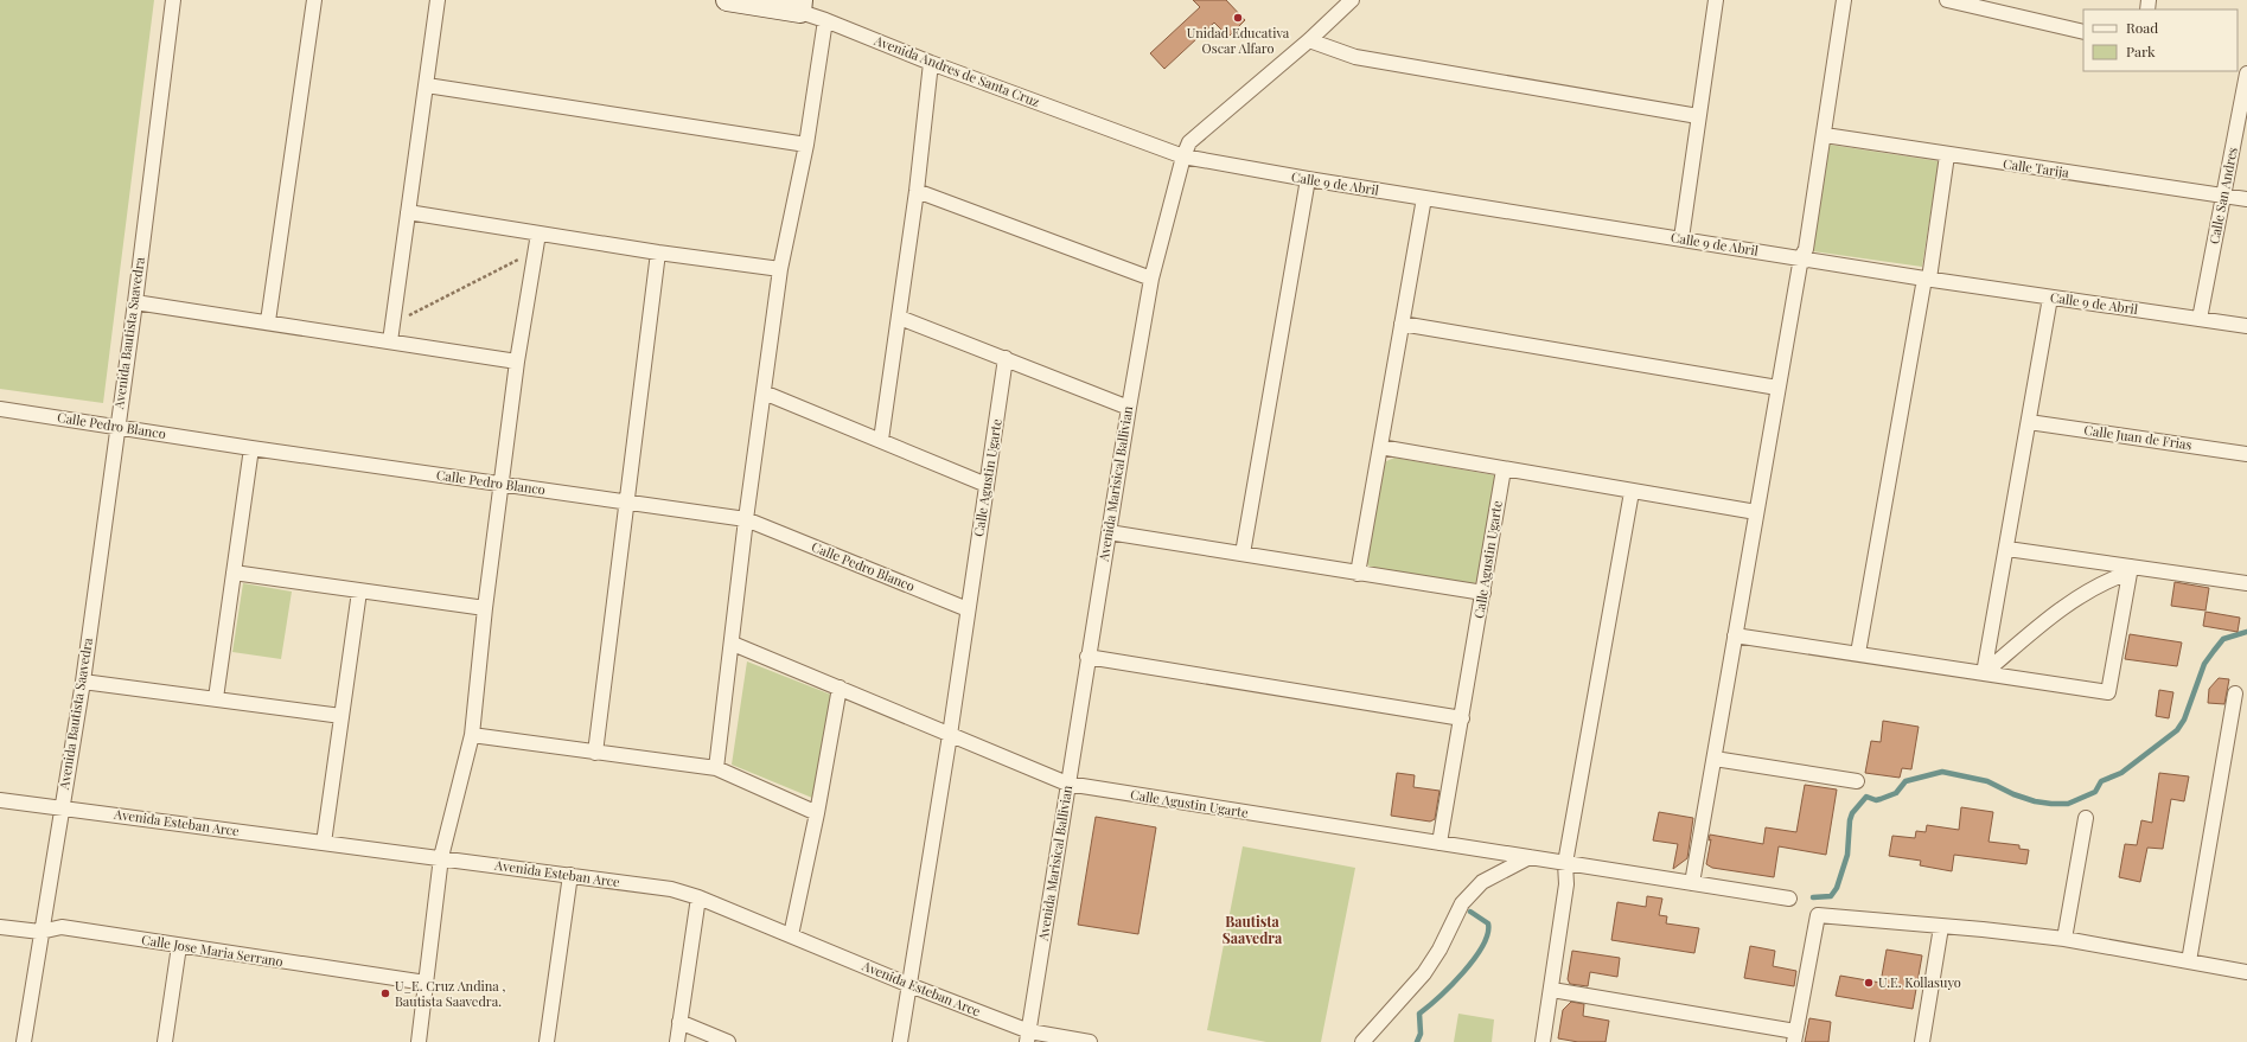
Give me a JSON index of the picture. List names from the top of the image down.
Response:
{
  "streets": {
    "street": [
      "Avenida Andres de Santa Cruz",
      "Calle Tarija",
      "Calle 9 de Abril",
      "Calle San Andres",
      "Avenida Bautista Saavedra",
      "Calle Pedro Blanco",
      "Calle Juan de Frias",
      "Calle Agustin Ugarte",
      "Avenida Marisical Ballivian",
      "Avenida Esteban Arce",
      "Calle Jose Maria Serrano"
    ]
  },
  "crossings": [
    ["Avenida Andres de Santa Cruz", "Calle 9 de Abril"],
    ["Avenida Andres de Santa Cruz", "Avenida Marisical Ballivian"],
    ["Calle Tarija", "Calle San Andres"],
    ["Calle 9 de Abril", "Calle San Andres"],
    ["Calle 9 de Abril", "Avenida Marisical Ballivian"],
    ["Avenida Bautista Saavedra", "Calle Pedro Blanco"],
    ["Avenida Bautista Saavedra", "Avenida Esteban Arce"],
    ["Avenida Bautista Saavedra", "Calle Jose Maria Serrano"],
    ["Calle Pedro Blanco", "Calle Agustin Ugarte"],
    ["Calle Agustin Ugarte", "Avenida Marisical Ballivian"],
    ["Avenida Marisical Ballivian", "Avenida Esteban Arce"]
  ],
  "districts": ["Bautista Saavedra"],
  "places": ["Unidad Educativa Oscar Alfaro", "U.E. Kollasuyo", "U_E. Cruz Andina , Bautista Saavedra."],
  "legend": ["Road", "Park"]
}
